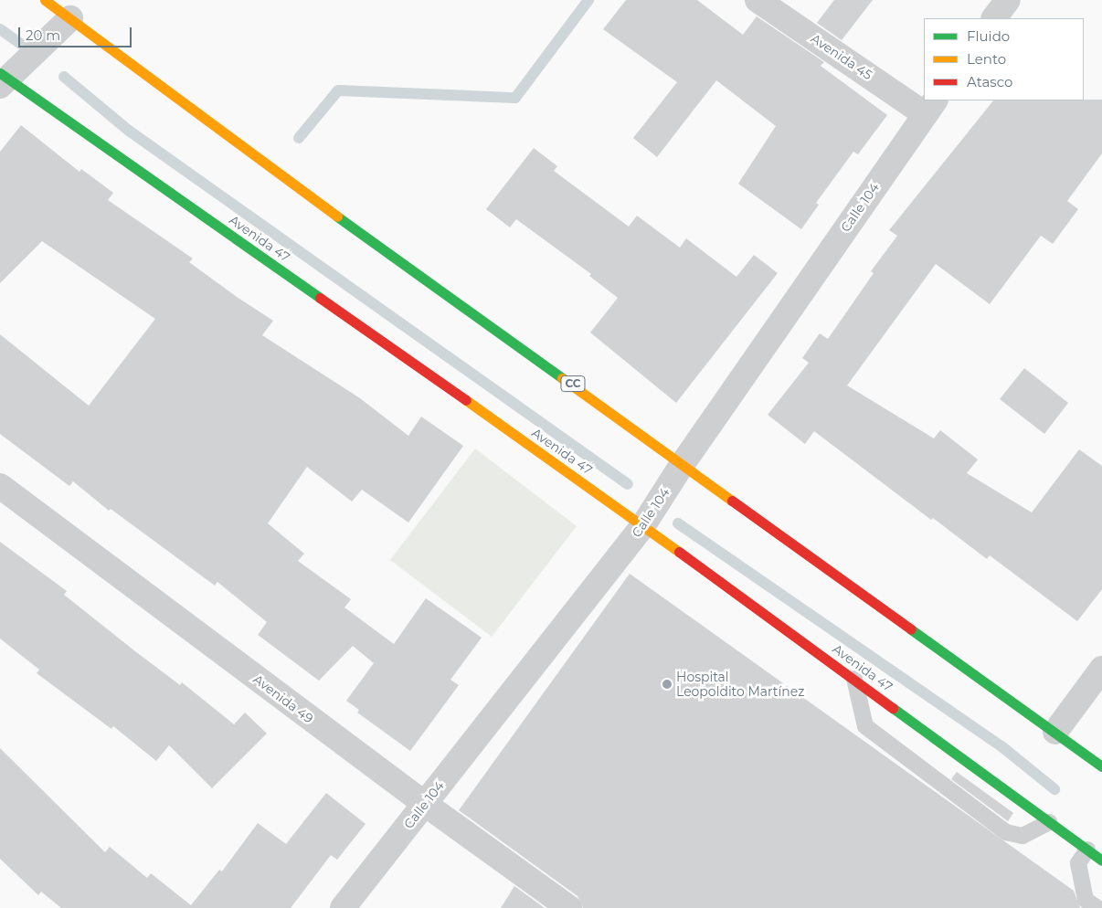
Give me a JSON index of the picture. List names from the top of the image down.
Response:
{
  "streets": {
    "street": [
      "Avenida 45",
      "Calle 104",
      "Avenida 47",
      "CC",
      "Avenida 49"
    ]
  },
  "crossings": [
    ["Avenida 45", "Calle 104"],
    ["Calle 104", "Avenida 47"],
    ["Calle 104", "CC"],
    ["Calle 104", "Avenida 49"]
  ],
  "places": ["Hospital Leopoldito Martínez"],
  "legend": ["Fluido", "Lento", "Atasco"],
  "scale_bar": "20 m"
}
